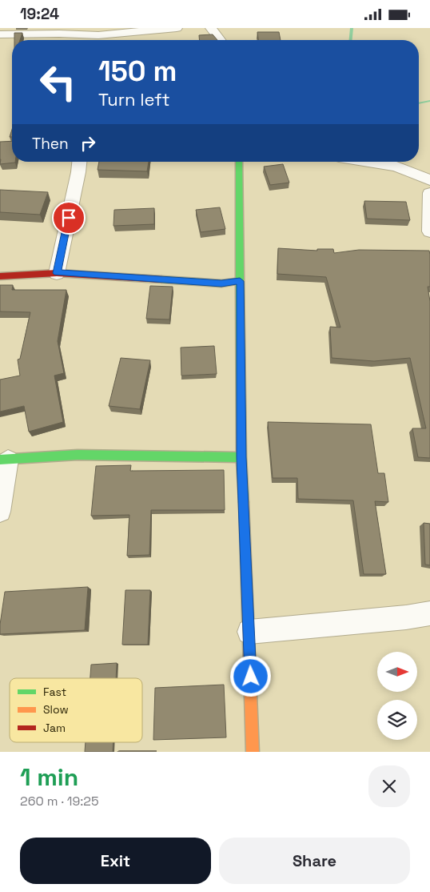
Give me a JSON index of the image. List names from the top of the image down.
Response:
{
  "legend": ["Fast", "Slow", "Jam"],
  "north": "right",
  "page": {
    "status": "19:24",
    "turn": ["150 m", "Turn left"],
    "then": "Then",
    "heading": ["1 min", "260 m · 19:25"],
    "buttons": ["Exit", "Share"]
  }
}
